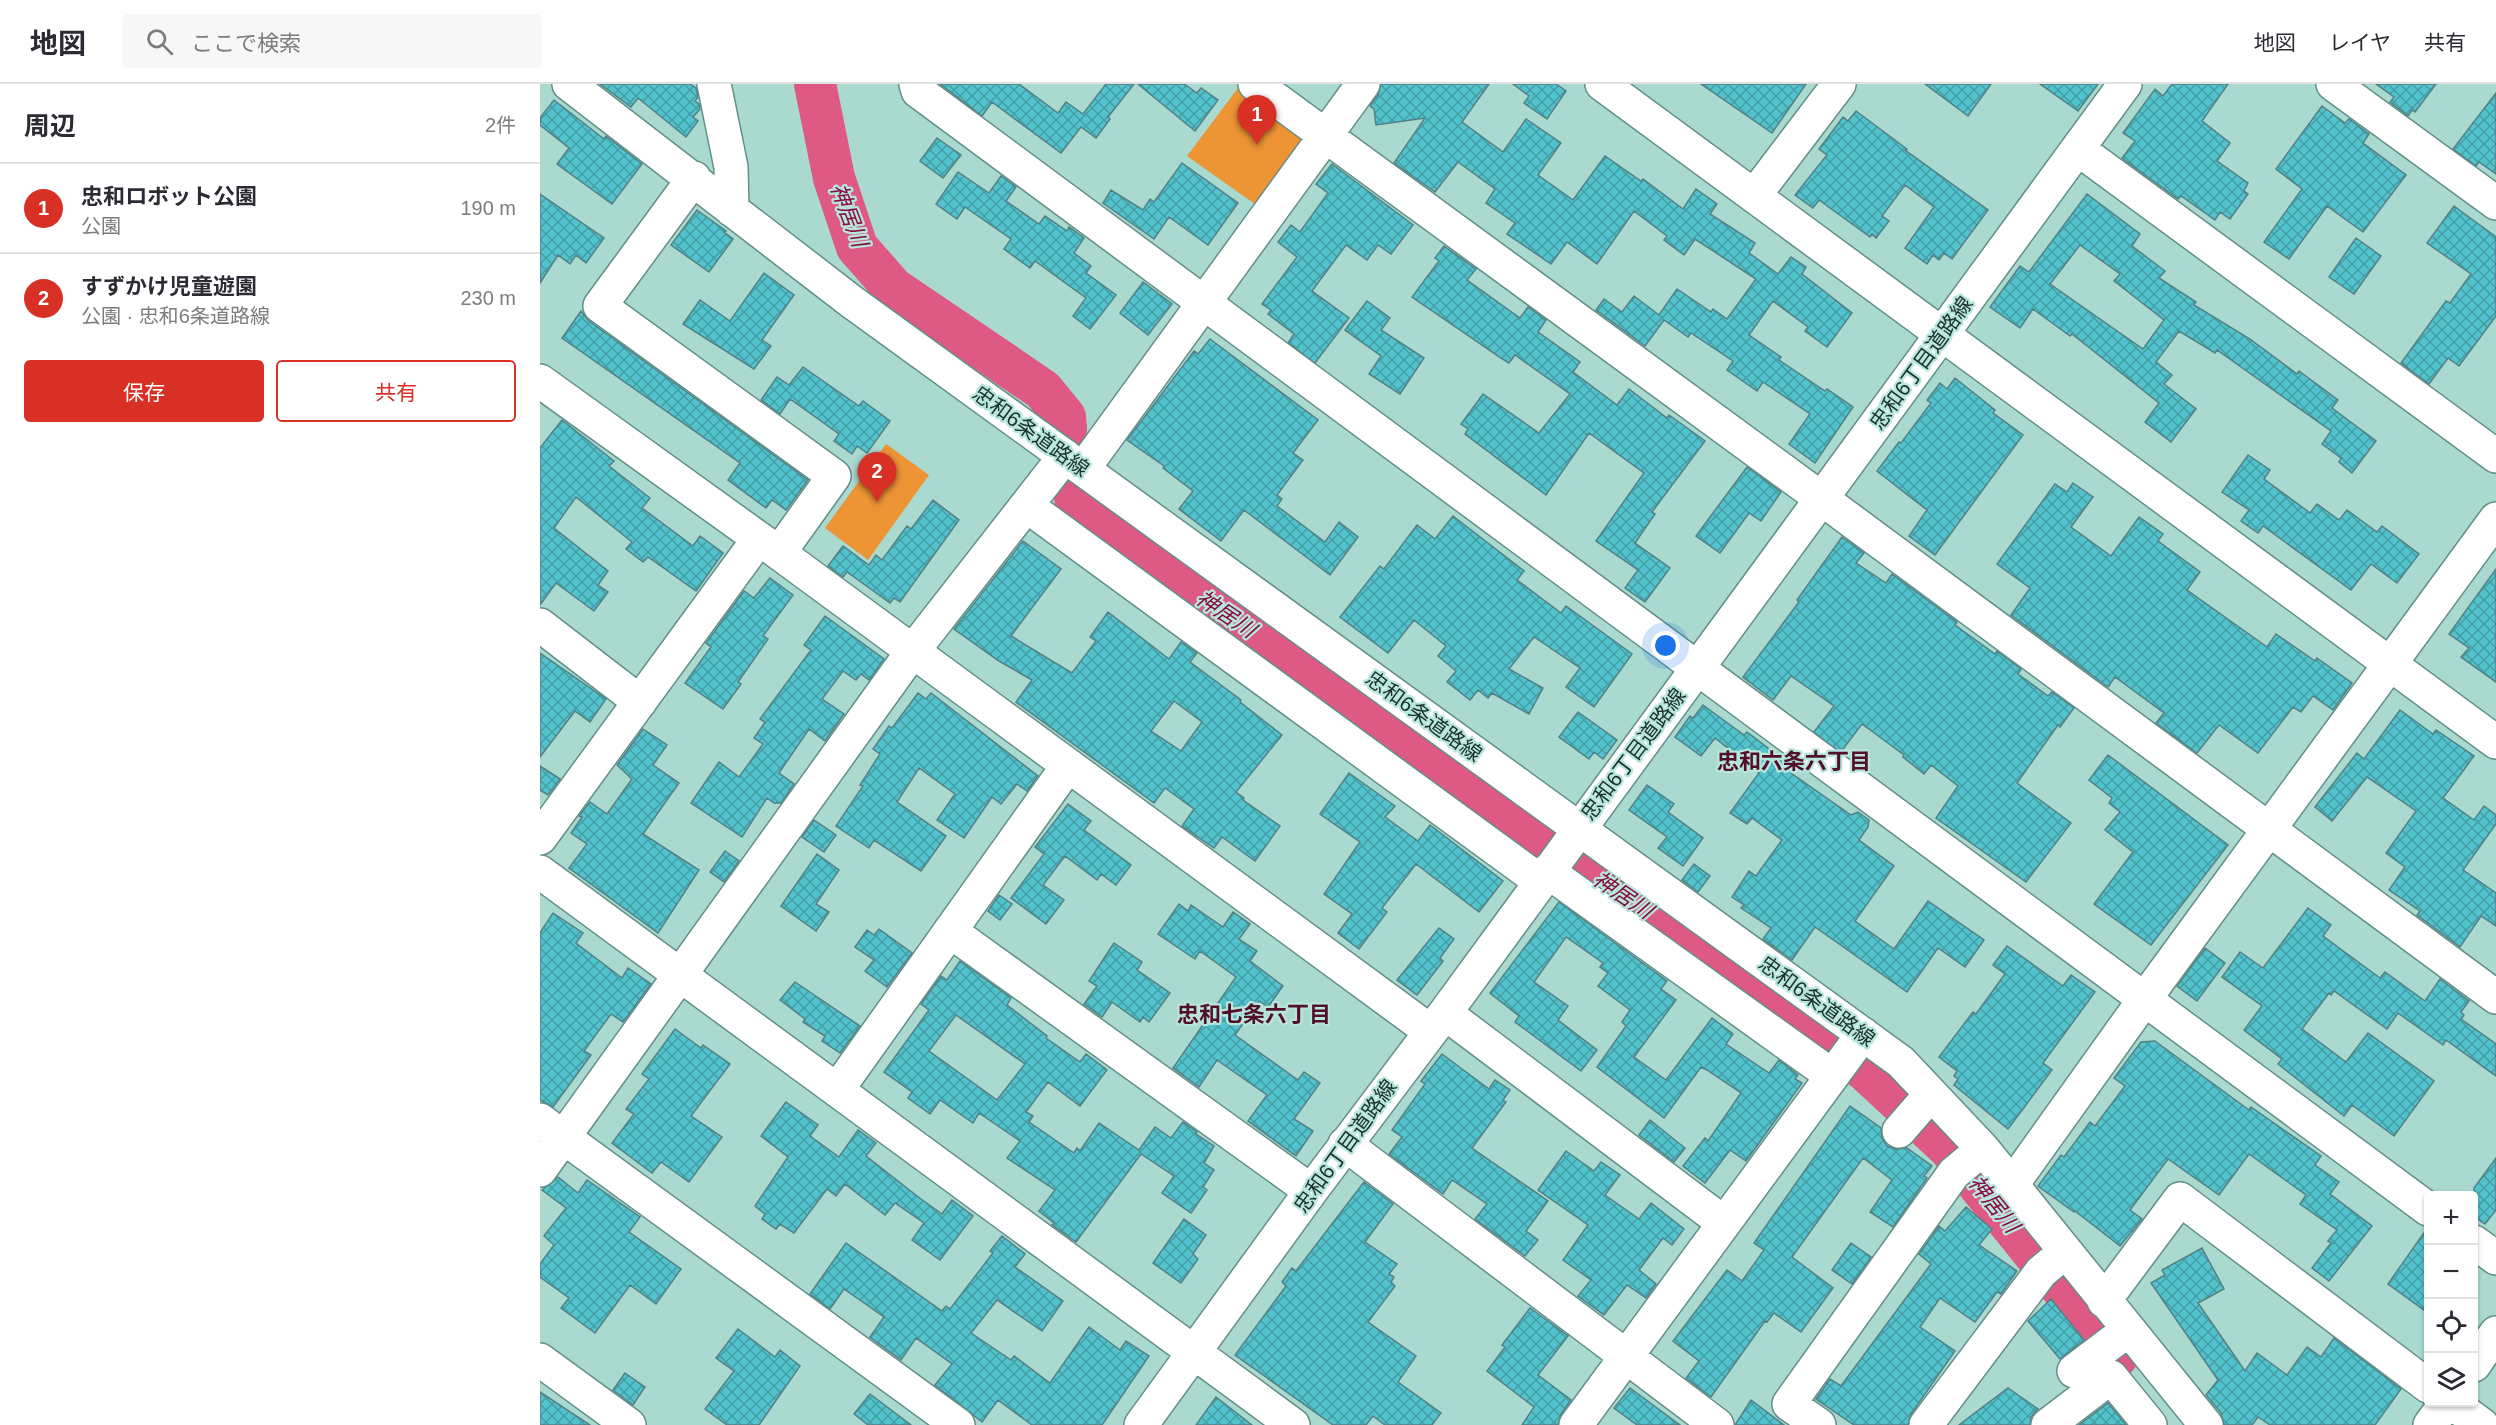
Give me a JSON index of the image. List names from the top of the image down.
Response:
{
  "streets": {
    "street": ["忠和6丁目道路線", "忠和6条道路線"]
  },
  "crossings": [
    ["忠和6丁目道路線", "忠和6条道路線"]
  ],
  "districts": ["忠和六条六丁目", "忠和七条六丁目"],
  "water": ["神居川"],
  "page": {
    "header": "地図",
    "search": "ここで検索",
    "nav": ["地図", "レイヤ", "共有"],
    "heading": ["周辺", "2件"],
    "pins": ["1", "2"],
    "list": [
      {
        "mark": "1",
        "name": "忠和ロボット公園",
        "note": "公園",
        "value": "190 m"
      },
      {
        "mark": "2",
        "name": "すずかけ児童遊園",
        "note": "公園 · 忠和6条道路線",
        "value": "230 m"
      }
    ],
    "buttons": ["保存", "共有"],
    "map_buttons": ["+", "−"]
  }
}
